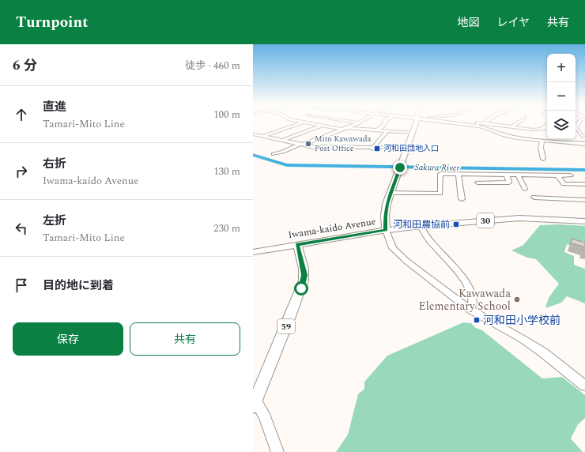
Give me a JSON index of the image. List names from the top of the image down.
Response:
{
  "streets": {
    "main road": ["30", "Iwama-kaido Avenue", "59"]
  },
  "crossings": [
    ["Iwama-kaido Avenue", "59"]
  ],
  "water": ["Sakura River"],
  "places": {
    "other": ["Mito Kawawada Post Office", "Kawawada Elementary School"],
    "transit": ["河和田団地入口", "河和田農協前", "河和田小学校前"]
  },
  "page": {
    "header": "Turnpoint",
    "nav": ["地図", "レイヤ", "共有"],
    "heading": ["6 分", "徒歩 · 460 m"],
    "map_buttons": ["+", "−"],
    "list": [
      ["直進", "Tamari-Mito Line", "100 m"],
      ["右折", "Iwama-kaido Avenue", "130 m"],
      ["左折", "Tamari-Mito Line", "230 m"],
      "目的地に到着"
    ],
    "buttons": ["保存", "共有"]
  }
}
